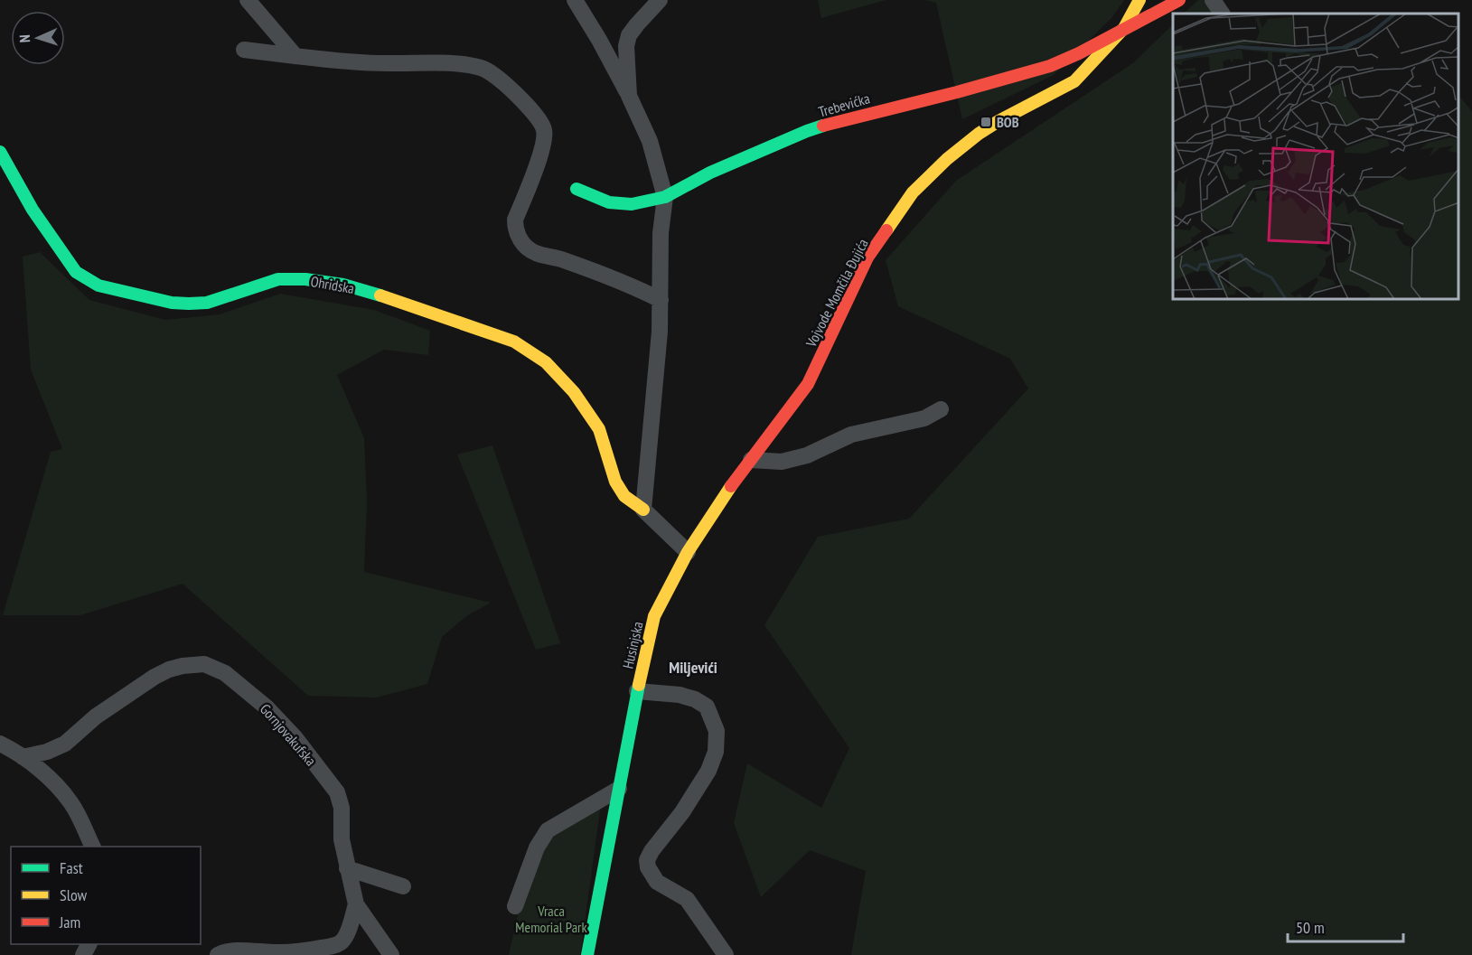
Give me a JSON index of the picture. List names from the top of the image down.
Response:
{
  "streets": {
    "street": [
      "Trebevićka",
      "Ohridska",
      "Vojvode Momčila Đujića",
      "Husinjska",
      "Gornjovakufska"
    ]
  },
  "crossings": [
    ["Trebevićka", "Vojvode Momčila Đujića"],
    ["Ohridska", "Husinjska"],
    ["Vojvode Momčila Đujića", "Husinjska"]
  ],
  "districts": ["Miljevići"],
  "parks": ["Vraca Memorial Park"],
  "places": {
    "transit": ["BOB"]
  },
  "legend": ["Fast", "Slow", "Jam"],
  "scale_bar": "50 m",
  "north": "left"
}
